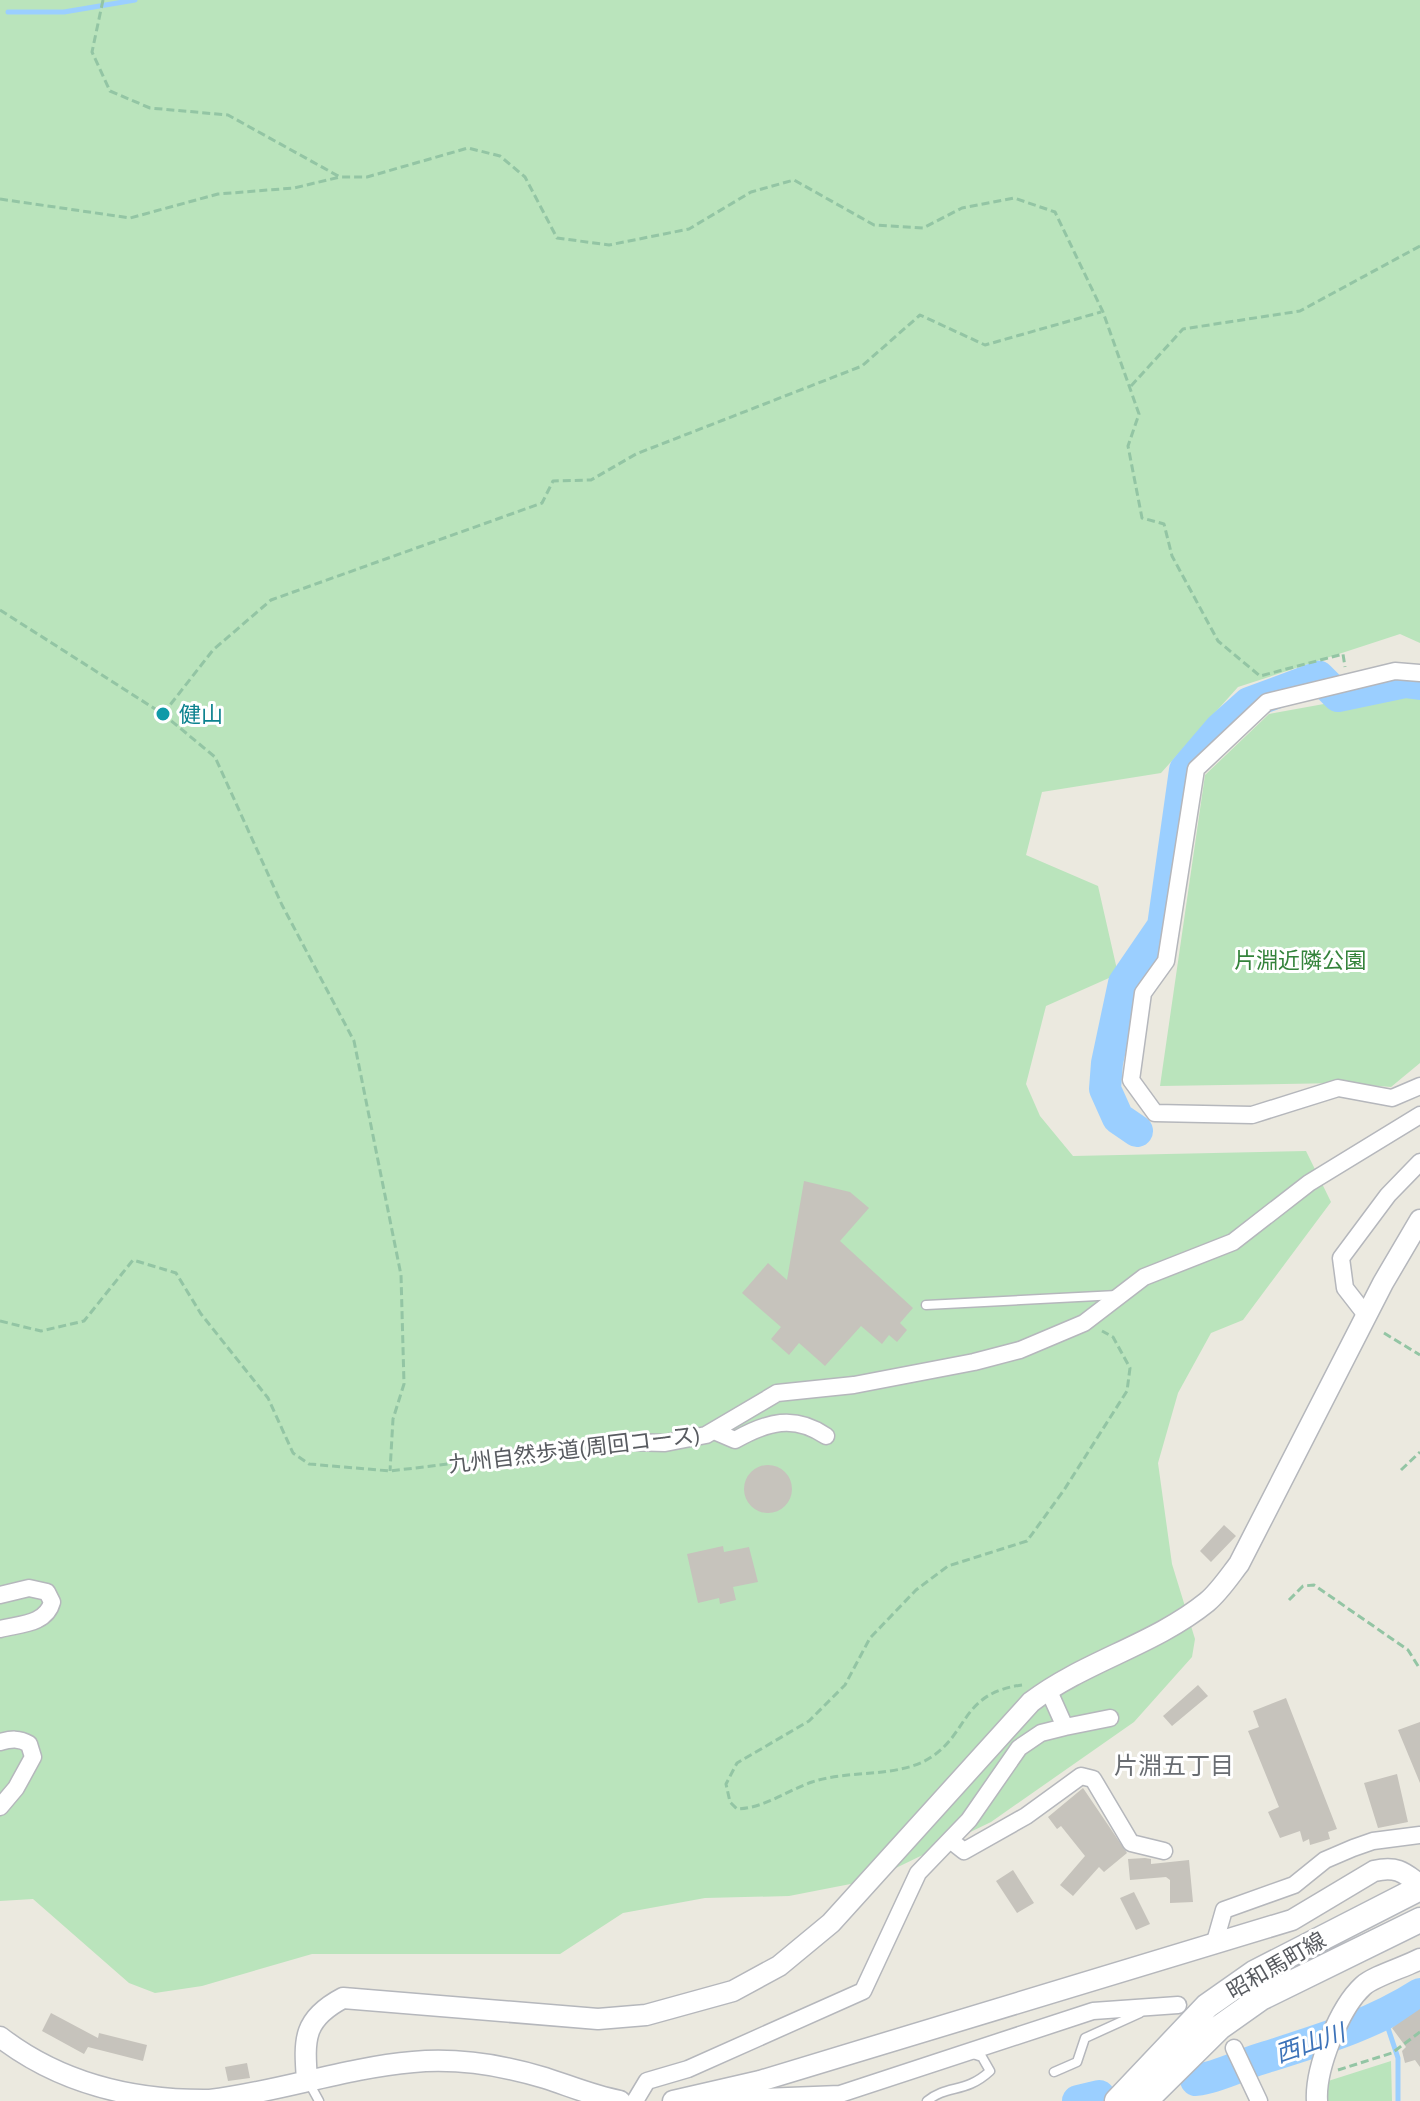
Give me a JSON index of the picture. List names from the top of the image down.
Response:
{
  "streets": {
    "main road": ["昭和馬町線"],
    "street": ["九州自然歩道(周回コース)"]
  },
  "districts": ["片淵五丁目"],
  "water": ["西山川"],
  "parks": ["片淵近隣公園"],
  "places": ["健山"]
}
